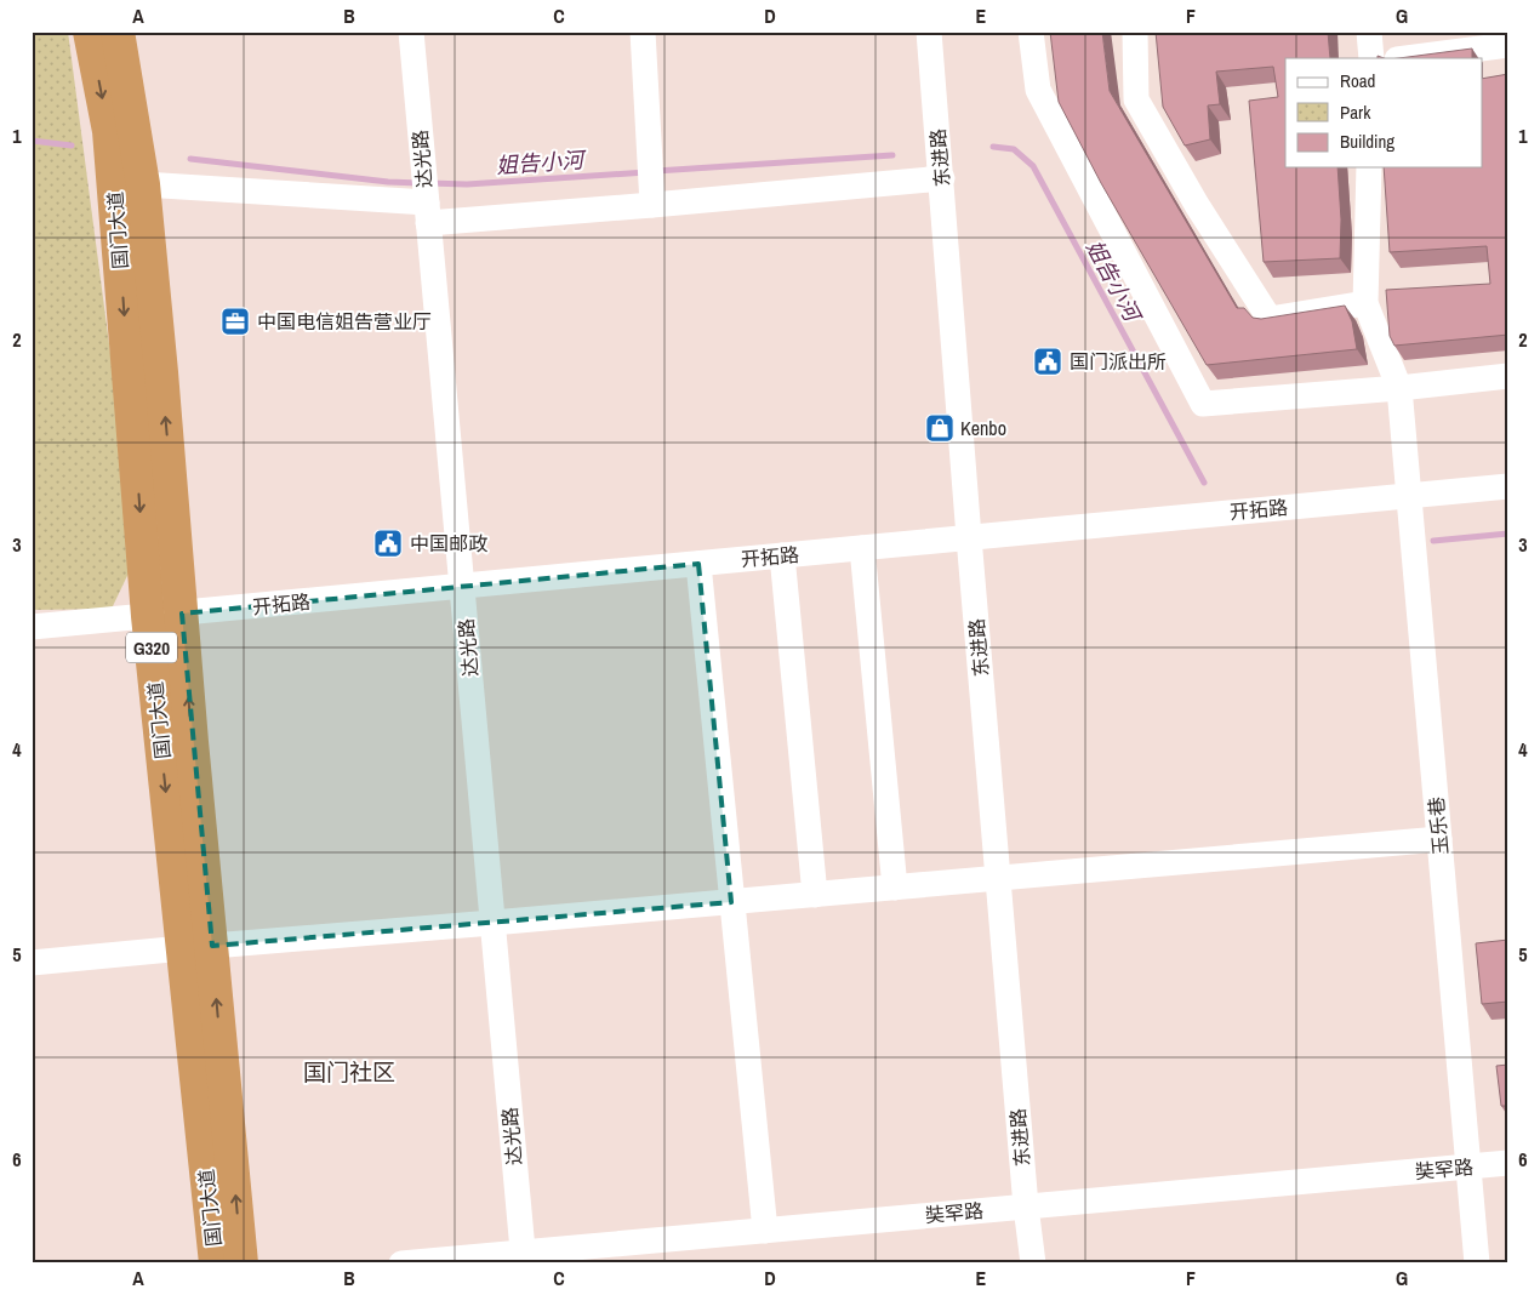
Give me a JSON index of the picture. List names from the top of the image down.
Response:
{
  "streets": {
    "highway": ["国门大道", "G320"],
    "street": [
      "东进路",
      "达光路",
      "开拓路",
      "玉乐巷",
      "奘罕路"
    ]
  },
  "crossings": [
    ["东进路", "开拓路"],
    ["东进路", "奘罕路"],
    ["达光路", "开拓路"],
    ["达光路", "奘罕路"],
    ["国门大道", "开拓路"],
    ["开拓路", "玉乐巷"],
    ["玉乐巷", "奘罕路"]
  ],
  "districts": ["国门社区"],
  "water": ["姐告小河"],
  "places": {
    "office": ["中国电信姐告营业厅"],
    "public building": ["国门派出所", "中国邮政"],
    "shop": ["Kenbo"]
  },
  "legend": ["Road", "Park", "Building"],
  "grid": {
    "columns": [
      "A",
      "B",
      "C",
      "D",
      "E",
      "F",
      "G"
    ],
    "rows": [
      "1",
      "2",
      "3",
      "4",
      "5",
      "6"
    ]
  }
}
